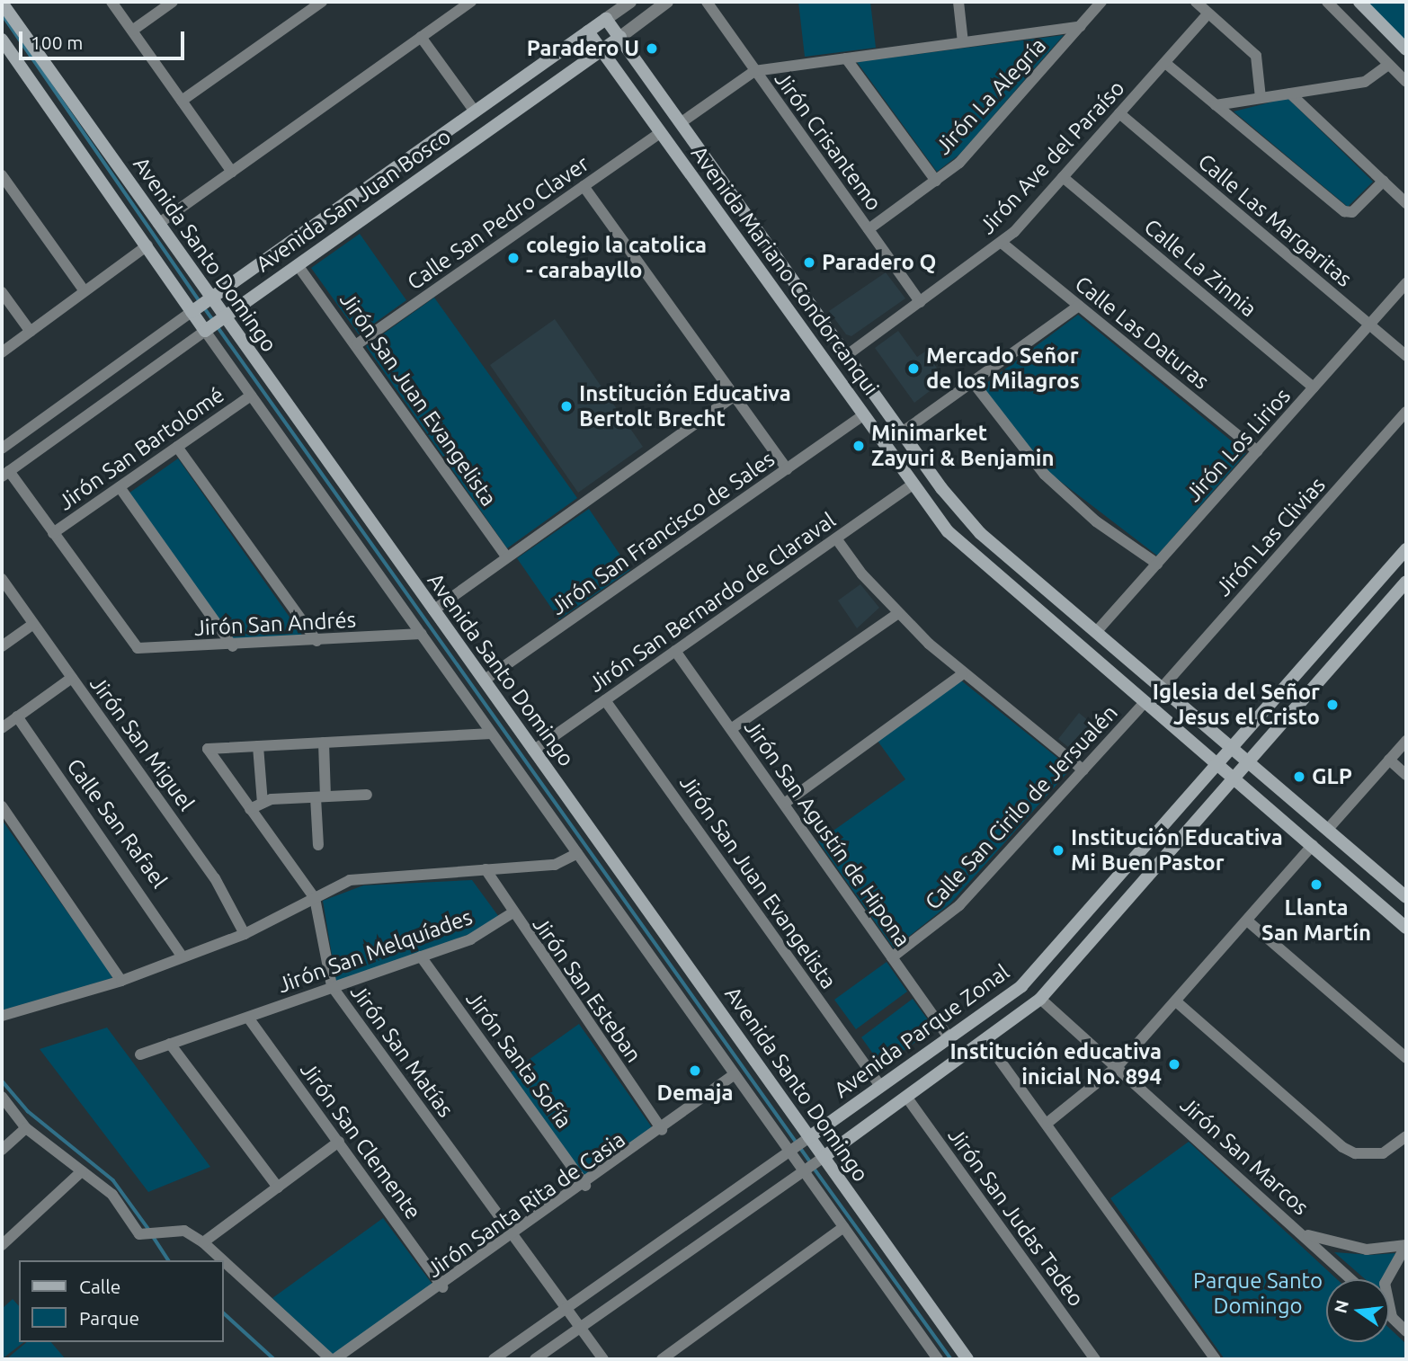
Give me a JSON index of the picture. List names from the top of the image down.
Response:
{
  "streets": {
    "main road": [
      "Avenida San Juan Bosco",
      "Avenida Santo Domingo",
      "Avenida Mariano Condorcanqui",
      "Avenida Parque Zonal"
    ],
    "street": [
      "Jirón La Alegría",
      "Jirón Crisantemo",
      "Jirón Ave del Paraíso",
      "Calle Las Margaritas",
      "Calle San Pedro Claver",
      "Calle La Zinnia",
      "Calle Las Daturas",
      "Jirón San Juan Evangelista",
      "Jirón Los Lirios",
      "Jirón San Bartolomé",
      "Jirón San Francisco de Sales",
      "Jirón Las Clivias",
      "Jirón San Bernardo de Claraval",
      "Jirón San Andrés",
      "Jirón San Miguel",
      "Calle San Cirilo de Jersualén",
      "Calle San Rafael",
      "Jirón San Agustín de Hipona",
      "Jirón San Melquíades",
      "Jirón San Esteban",
      "Jirón San Matías",
      "Jirón Santa Sofía",
      "Jirón San Clemente",
      "Jirón San Marcos",
      "Jirón Santa Rita de Casia",
      "Jirón San Judas Tadeo"
    ]
  },
  "crossings": [
    ["Jirón La Alegría", "Jirón Crisantemo"],
    ["Jirón Crisantemo", "Jirón Ave del Paraíso"],
    ["Jirón Ave del Paraíso", "Calle Las Margaritas"],
    ["Jirón Ave del Paraíso", "Calle La Zinnia"],
    ["Jirón Ave del Paraíso", "Avenida Mariano Condorcanqui"],
    ["Jirón Ave del Paraíso", "Calle Las Daturas"],
    ["Avenida San Juan Bosco", "Avenida Santo Domingo"],
    ["Avenida San Juan Bosco", "Avenida Mariano Condorcanqui"],
    ["Avenida San Juan Bosco", "Jirón San Juan Evangelista"],
    ["Calle Las Margaritas", "Jirón Los Lirios"],
    ["Calle San Pedro Claver", "Avenida Mariano Condorcanqui"],
    ["Calle San Pedro Claver", "Jirón San Juan Evangelista"],
    ["Avenida Santo Domingo", "Jirón San Bartolomé"],
    ["Avenida Santo Domingo", "Jirón San Francisco de Sales"],
    ["Avenida Santo Domingo", "Jirón San Bernardo de Claraval"],
    ["Avenida Santo Domingo", "Jirón San Andrés"],
    ["Avenida Santo Domingo", "Avenida Parque Zonal"],
    ["Avenida Santo Domingo", "Jirón Santa Rita de Casia"],
    ["Calle La Zinnia", "Jirón Los Lirios"],
    ["Avenida Mariano Condorcanqui", "Jirón Los Lirios"],
    ["Avenida Mariano Condorcanqui", "Jirón San Francisco de Sales"],
    ["Avenida Mariano Condorcanqui", "Jirón Las Clivias"],
    ["Avenida Mariano Condorcanqui", "Jirón San Bernardo de Claraval"],
    ["Avenida Mariano Condorcanqui", "Calle San Cirilo de Jersualén"],
    ["Avenida Mariano Condorcanqui", "Avenida Parque Zonal"],
    ["Calle Las Daturas", "Jirón Los Lirios"],
    ["Jirón San Juan Evangelista", "Jirón San Bernardo de Claraval"],
    ["Jirón San Juan Evangelista", "Avenida Parque Zonal"],
    ["Jirón San Bartolomé", "Jirón San Andrés"],
    ["Jirón San Bernardo de Claraval", "Jirón San Agustín de Hipona"],
    ["Calle San Cirilo de Jersualén", "Jirón San Agustín de Hipona"],
    ["Jirón San Agustín de Hipona", "Avenida Parque Zonal"],
    ["Jirón San Melquíades", "Jirón San Esteban"],
    ["Jirón San Melquíades", "Jirón San Matías"],
    ["Jirón San Melquíades", "Jirón Santa Sofía"],
    ["Jirón San Melquíades", "Jirón San Clemente"],
    ["Jirón San Esteban", "Jirón Santa Rita de Casia"],
    ["Avenida Parque Zonal", "Jirón San Matías"],
    ["Avenida Parque Zonal", "Jirón San Marcos"],
    ["Avenida Parque Zonal", "Jirón San Judas Tadeo"],
    ["Jirón San Matías", "Jirón Santa Rita de Casia"],
    ["Jirón Santa Sofía", "Jirón Santa Rita de Casia"],
    ["Jirón San Clemente", "Jirón Santa Rita de Casia"]
  ],
  "parks": ["Parque Santo Domingo"],
  "places": [
    "Paradero U",
    "colegio la catolica - carabayllo",
    "Paradero Q",
    "Mercado Señor de los Milagros",
    "Institución Educativa Bertolt Brecht",
    "Minimarket Zayuri & Benjamin",
    "Iglesia del Señor Jesus el Cristo",
    "GLP",
    "Institución Educativa Mi Buen Pastor",
    "Llanta San Martín",
    "Institución educativa inicial No. 894",
    "Demaja"
  ],
  "legend": ["Calle", "Parque"],
  "scale_bar": "100 m",
  "north": "left"
}
